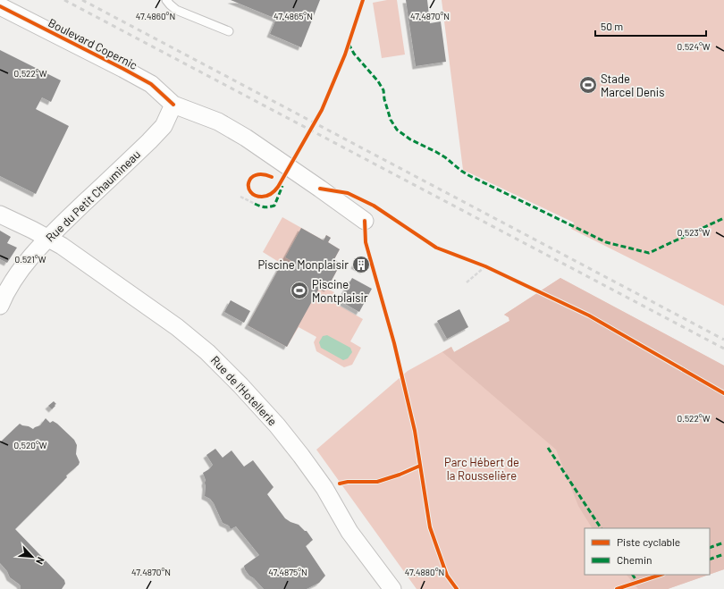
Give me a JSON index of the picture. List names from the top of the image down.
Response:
{
  "streets": {
    "street": ["Boulevard Copernic", "Rue du Petit Chaumineau", "Rue de l'Hotellerie"]
  },
  "crossings": [
    ["Boulevard Copernic", "Rue du Petit Chaumineau"],
    ["Rue du Petit Chaumineau", "Rue de l'Hotellerie"]
  ],
  "parks": ["Parc Hébert de la Rousselière"],
  "places": {
    "sports": ["Stade Marcel Denis", "Piscine Montplaisir"],
    "building": ["Piscine Monplaisir"]
  },
  "legend": ["Piste cyclable", "Chemin"],
  "scale_bar": "50 m",
  "north": "bottom right",
  "coordinates": [
    "47.4860°N",
    "47.4865°N",
    "47.4870°N",
    "0.524°W",
    "0.522°W",
    "0.523°W",
    "0.521°W",
    "0.520°W",
    "47.4875°N",
    "47.4880°N"
  ]
}
